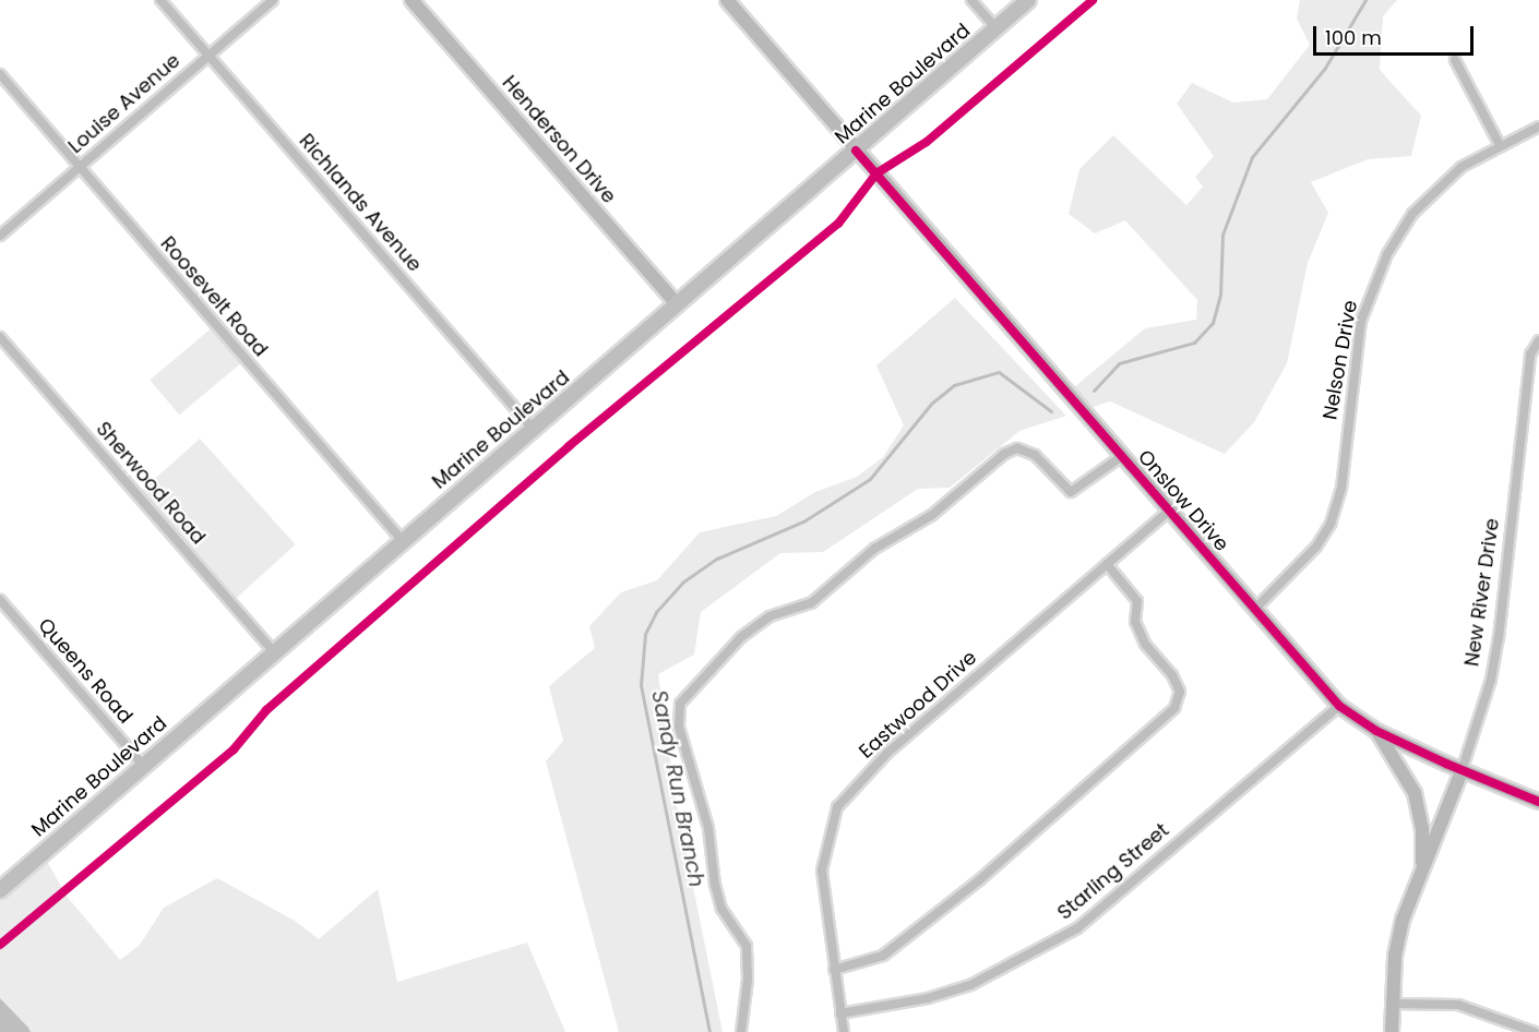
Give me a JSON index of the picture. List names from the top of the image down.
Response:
{
  "streets": {
    "main road": ["Marine Boulevard"],
    "street": [
      "Louise Avenue",
      "Henderson Drive",
      "Richlands Avenue",
      "Roosevelt Road",
      "Nelson Drive",
      "Sherwood Road",
      "Onslow Drive",
      "New River Drive",
      "Queens Road",
      "Eastwood Drive",
      "Starling Street"
    ]
  },
  "crossings": [
    ["Marine Boulevard", "Henderson Drive"],
    ["Marine Boulevard", "Richlands Avenue"],
    ["Marine Boulevard", "Roosevelt Road"],
    ["Marine Boulevard", "Sherwood Road"],
    ["Marine Boulevard", "Onslow Drive"],
    ["Marine Boulevard", "Queens Road"],
    ["Louise Avenue", "Richlands Avenue"],
    ["Louise Avenue", "Roosevelt Road"],
    ["Nelson Drive", "Onslow Drive"],
    ["Onslow Drive", "New River Drive"],
    ["Onslow Drive", "Eastwood Drive"],
    ["Onslow Drive", "Starling Street"],
    ["Eastwood Drive", "Starling Street"]
  ],
  "water": ["Sandy Run Branch"],
  "scale_bar": "100 m"
}
